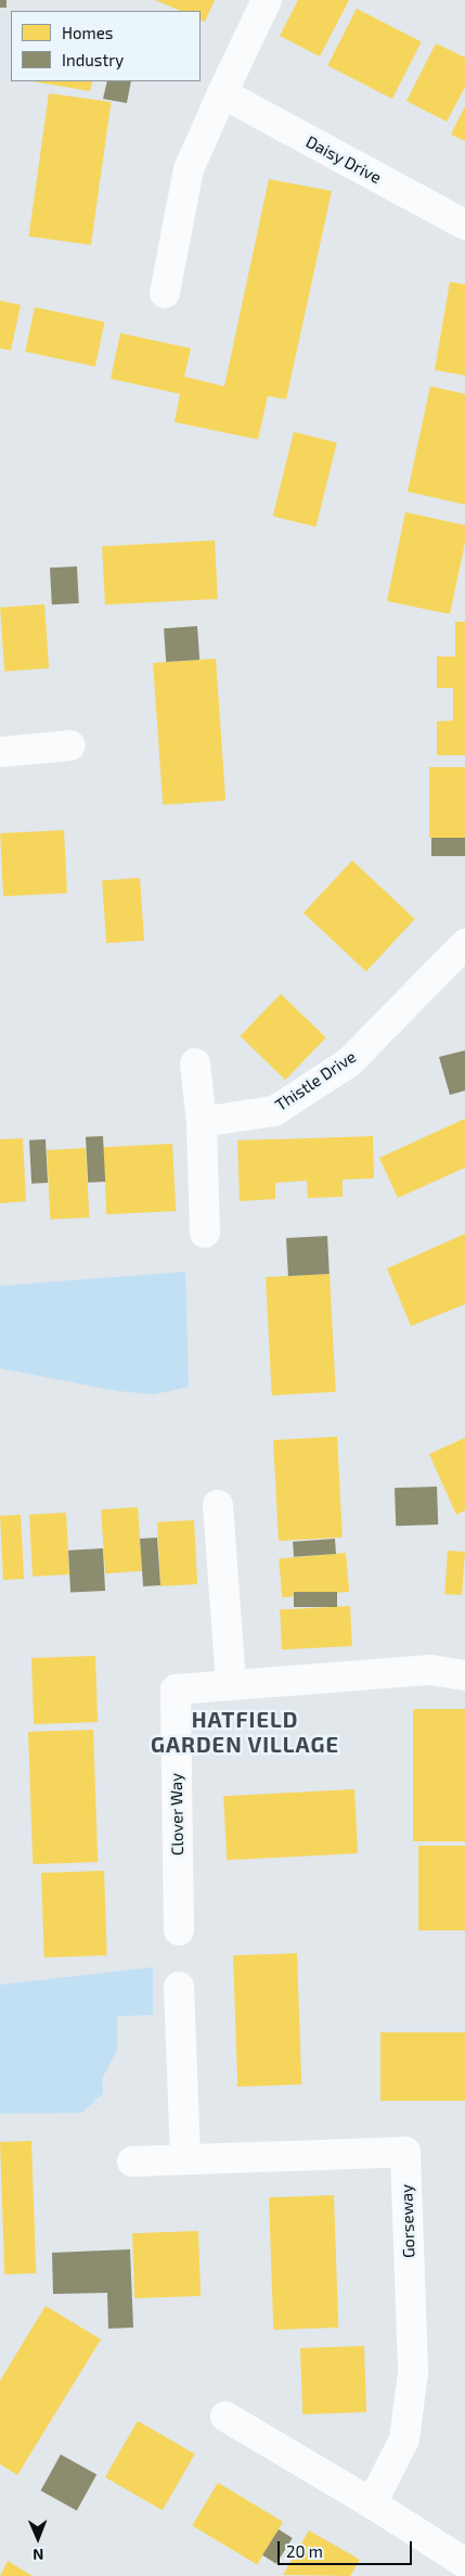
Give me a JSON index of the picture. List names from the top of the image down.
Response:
{
  "streets": {
    "street": [
      "Daisy Drive",
      "Thistle Drive",
      "Clover Way",
      "Gorseway"
    ]
  },
  "districts": ["HATFIELD GARDEN VILLAGE"],
  "legend": ["Homes", "Industry"],
  "scale_bar": "20 m",
  "north": "bottom"
}
